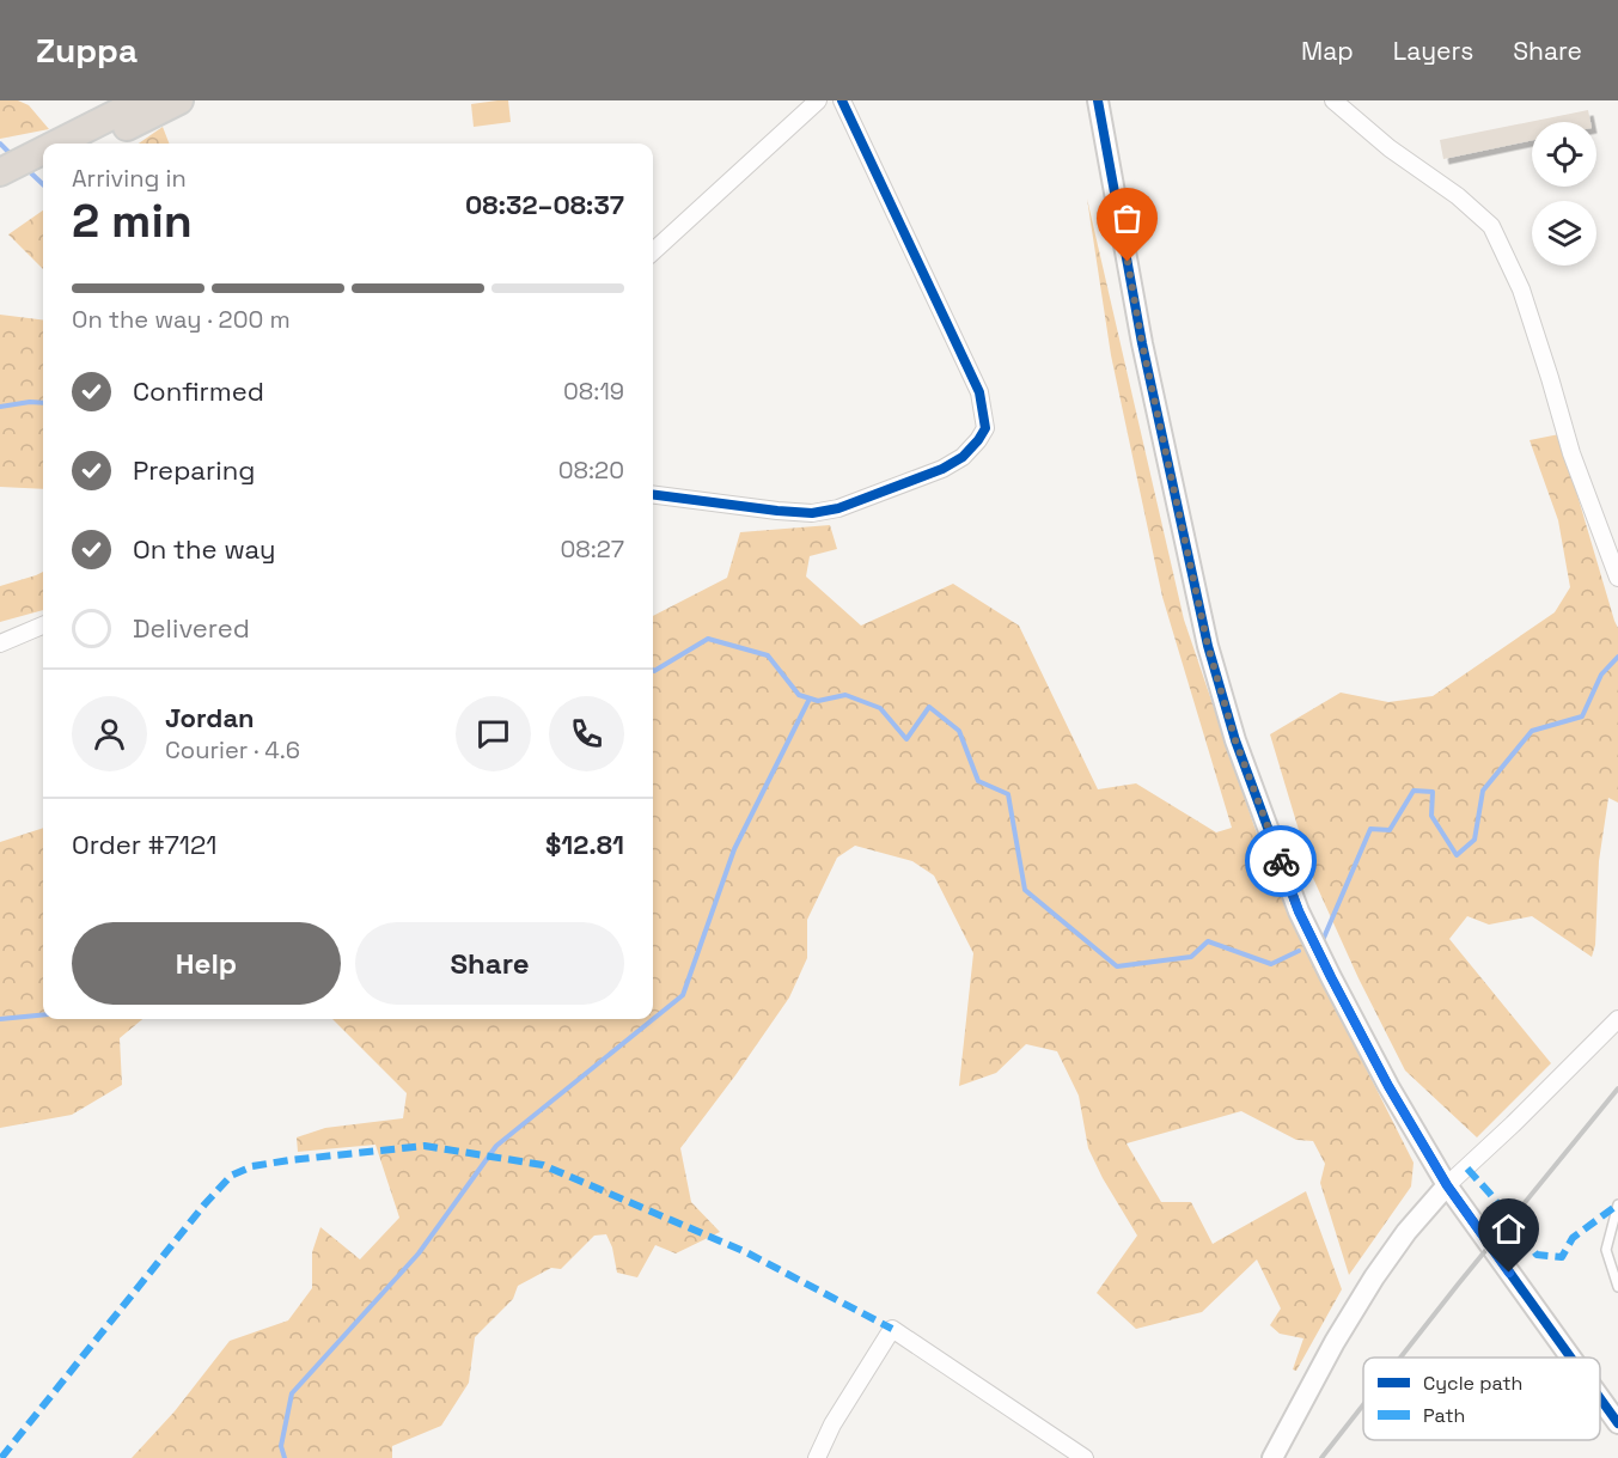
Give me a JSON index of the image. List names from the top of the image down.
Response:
{
  "legend": ["Cycle path", "Path"],
  "page": {
    "header": "Zuppa",
    "nav": ["Map", "Layers", "Share"],
    "heading": ["2 min", "Arriving in", "08:32–08:37"],
    "panel": [
      "Jordan",
      "Courier · 4.6",
      "Order #7121",
      "$12.81"
    ],
    "bar": "On the way · 200 m",
    "list": [
      ["Confirmed", "08:19"],
      ["Preparing", "08:20"],
      ["On the way", "08:27"],
      "Delivered"
    ],
    "buttons": ["Help", "Share"]
  }
}
